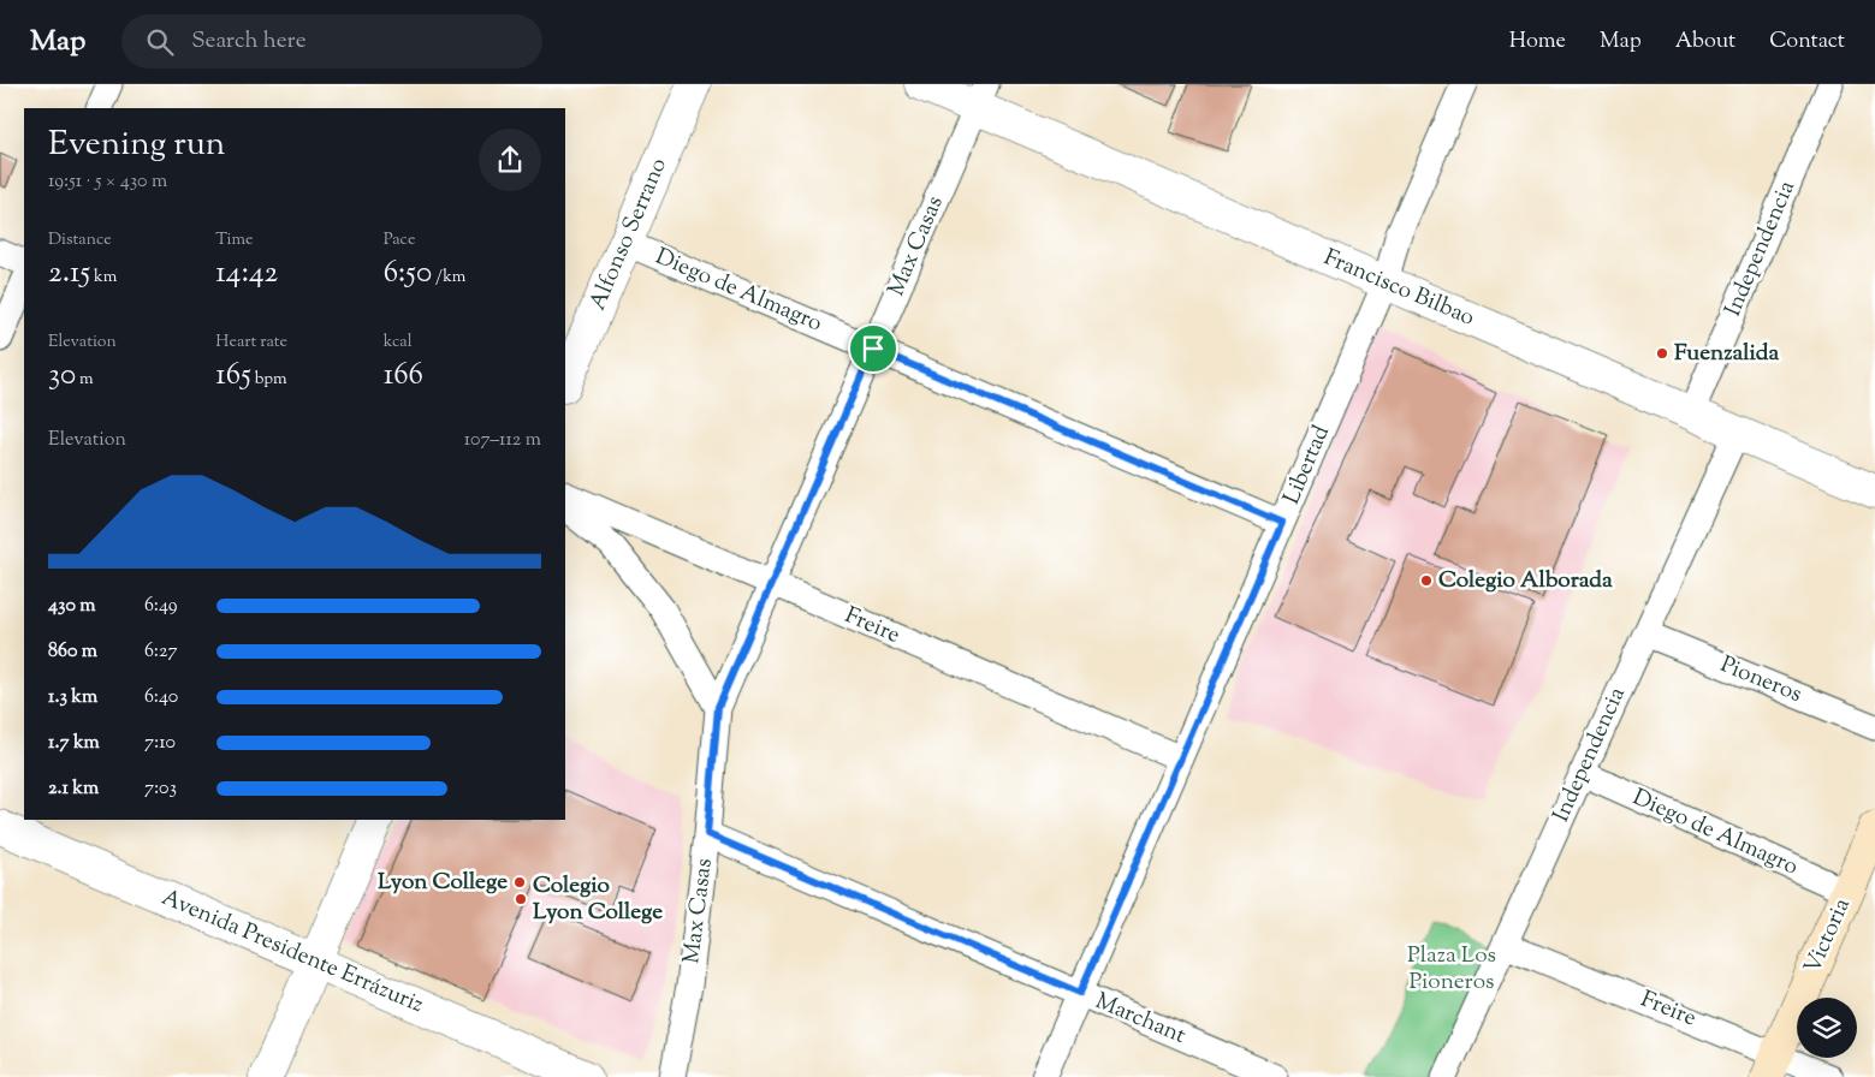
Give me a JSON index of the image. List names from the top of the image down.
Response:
{
  "streets": {
    "main road": ["Victoria"],
    "street": [
      "Alfonso Serrano",
      "Max Casas",
      "Independencia",
      "Francisco Bilbao",
      "Diego de Almagro",
      "Libertad",
      "Freire",
      "Pioneros",
      "Avenida Presidente Errázuriz",
      "Marchant"
    ]
  },
  "crossings": [
    ["Alfonso Serrano", "Diego de Almagro"],
    ["Max Casas", "Francisco Bilbao"],
    ["Max Casas", "Diego de Almagro"],
    ["Max Casas", "Freire"],
    ["Max Casas", "Marchant"],
    ["Independencia", "Francisco Bilbao"],
    ["Independencia", "Diego de Almagro"],
    ["Independencia", "Freire"],
    ["Independencia", "Pioneros"],
    ["Francisco Bilbao", "Libertad"],
    ["Diego de Almagro", "Libertad"],
    ["Diego de Almagro", "Victoria"],
    ["Libertad", "Freire"],
    ["Libertad", "Marchant"],
    ["Freire", "Victoria"]
  ],
  "parks": ["Plaza Los Pioneros"],
  "places": [
    "Fuenzalida",
    "Colegio Alborada",
    "Lyon College",
    "Colegio Lyon College"
  ],
  "page": {
    "header": "Map",
    "search": "Search here",
    "nav": [
      "Home",
      "Map",
      "About",
      "Contact"
    ],
    "heading": ["Evening run", "19:51 · 5 × 430 m"],
    "stats": [
      ["Distance", "2.15 km"],
      ["Time", "14:42"],
      ["Pace", "6:50 /km"],
      ["Elevation", "30 m"],
      ["Heart rate", "165 bpm"],
      ["kcal", "166"]
    ],
    "chart": ["Elevation", "107–112 m"],
    "list": [
      {
        "name": "430 m",
        "note": "6:49"
      },
      {
        "name": "860 m",
        "note": "6:27"
      },
      {
        "name": "1.3 km",
        "note": "6:40"
      },
      {
        "name": "1.7 km",
        "note": "7:10"
      },
      {
        "name": "2.1 km",
        "note": "7:03"
      }
    ]
  }
}
